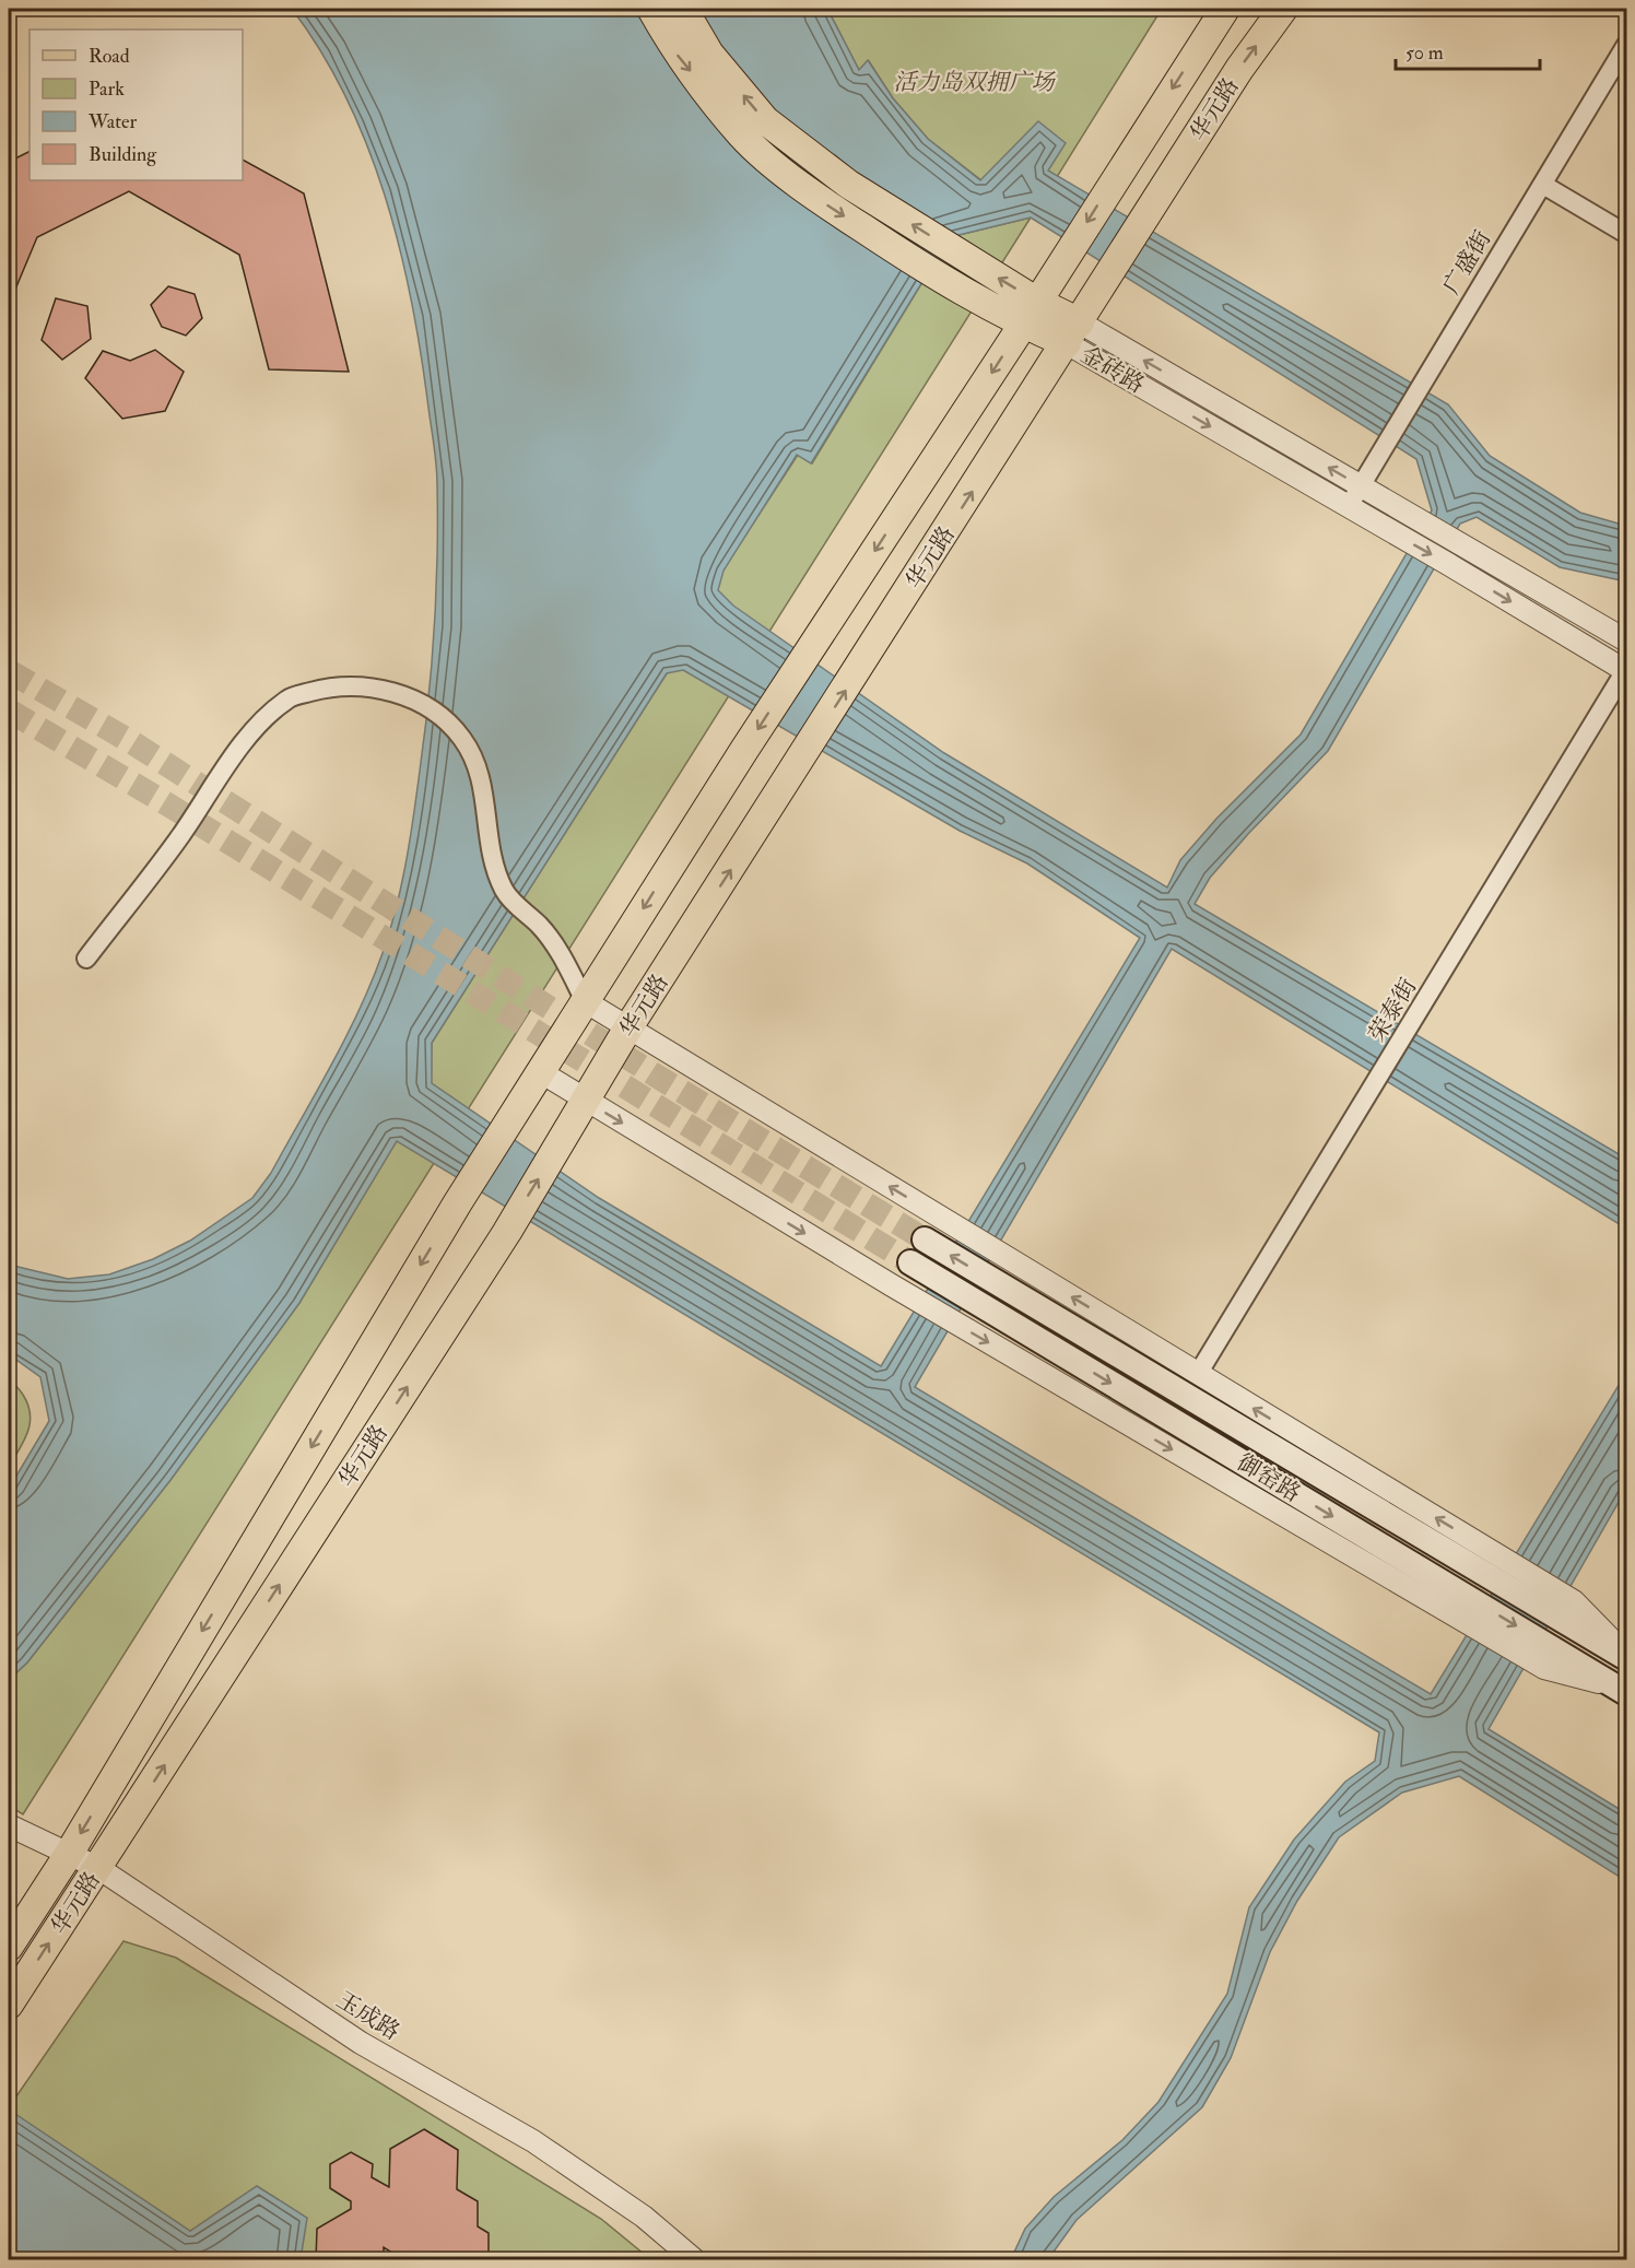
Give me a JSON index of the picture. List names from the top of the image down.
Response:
{
  "streets": {
    "main road": ["华元路", "金砖路", "御窑路"],
    "street": ["广盛街", "荣泰街", "玉成路"]
  },
  "crossings": [
    ["华元路", "金砖路"],
    ["华元路", "玉成路"],
    ["广盛街", "金砖路"],
    ["金砖路", "荣泰街"]
  ],
  "parks": ["活力岛双拥广场"],
  "legend": [
    "Road",
    "Park",
    "Water",
    "Building"
  ],
  "scale_bar": "50 m"
}
